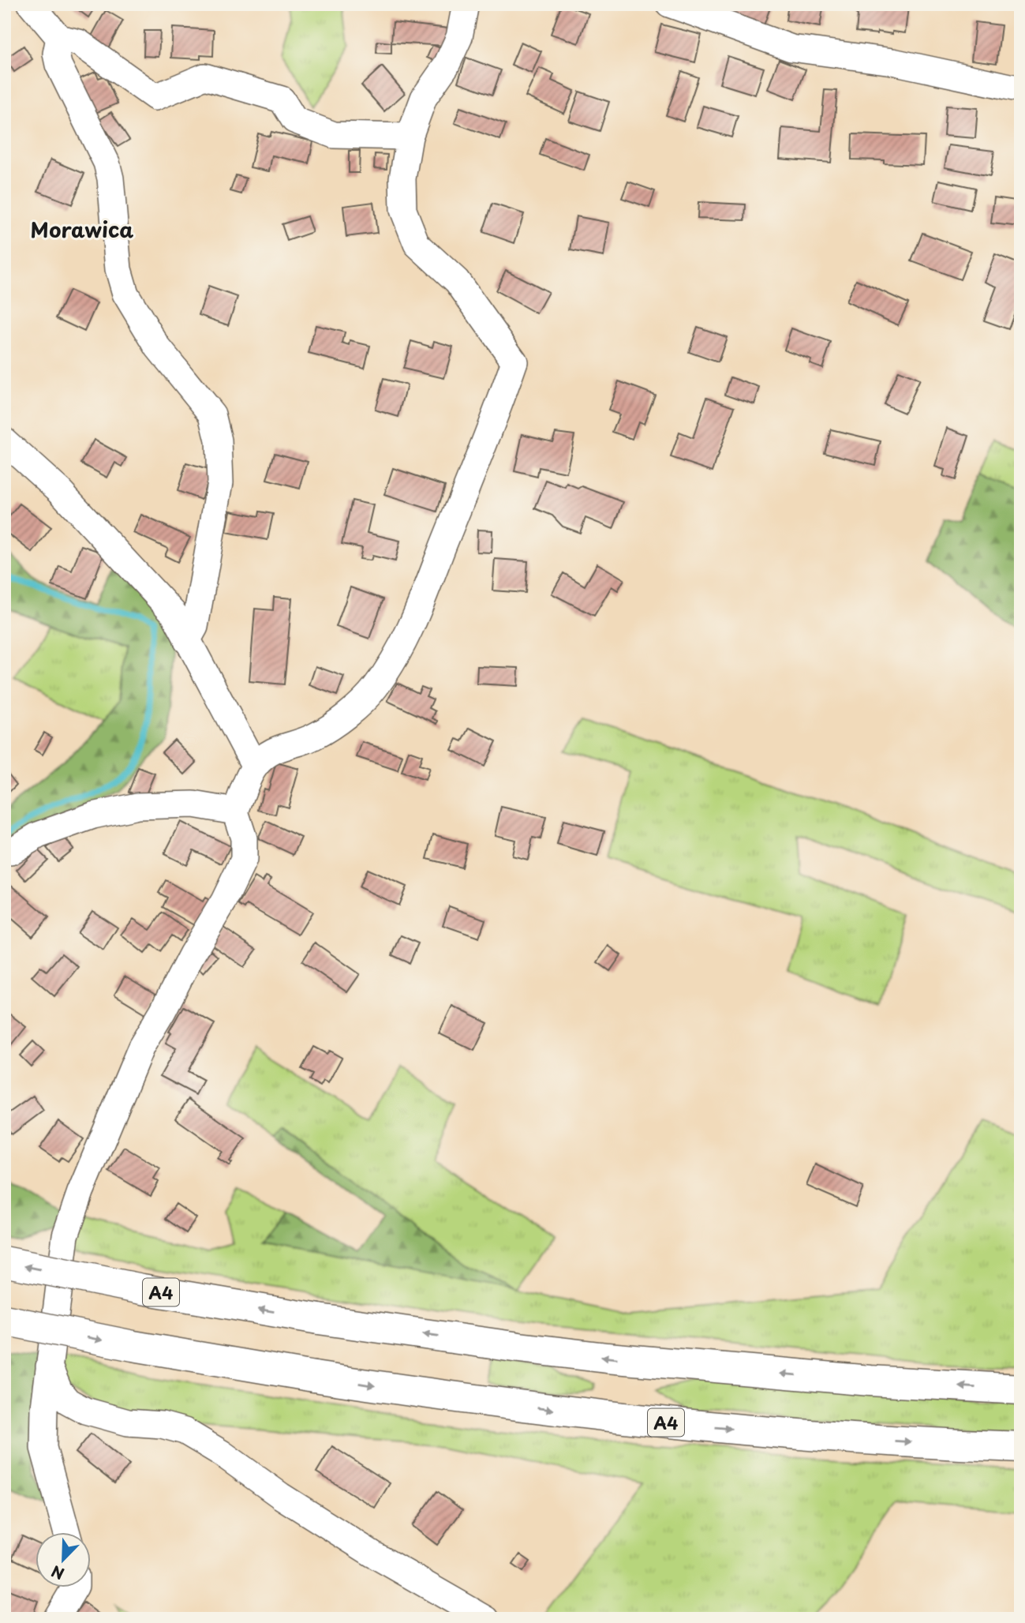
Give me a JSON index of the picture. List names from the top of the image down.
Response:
{
  "streets": {
    "highway": ["A4"]
  },
  "districts": ["Morawica"],
  "north": "bottom left"
}
